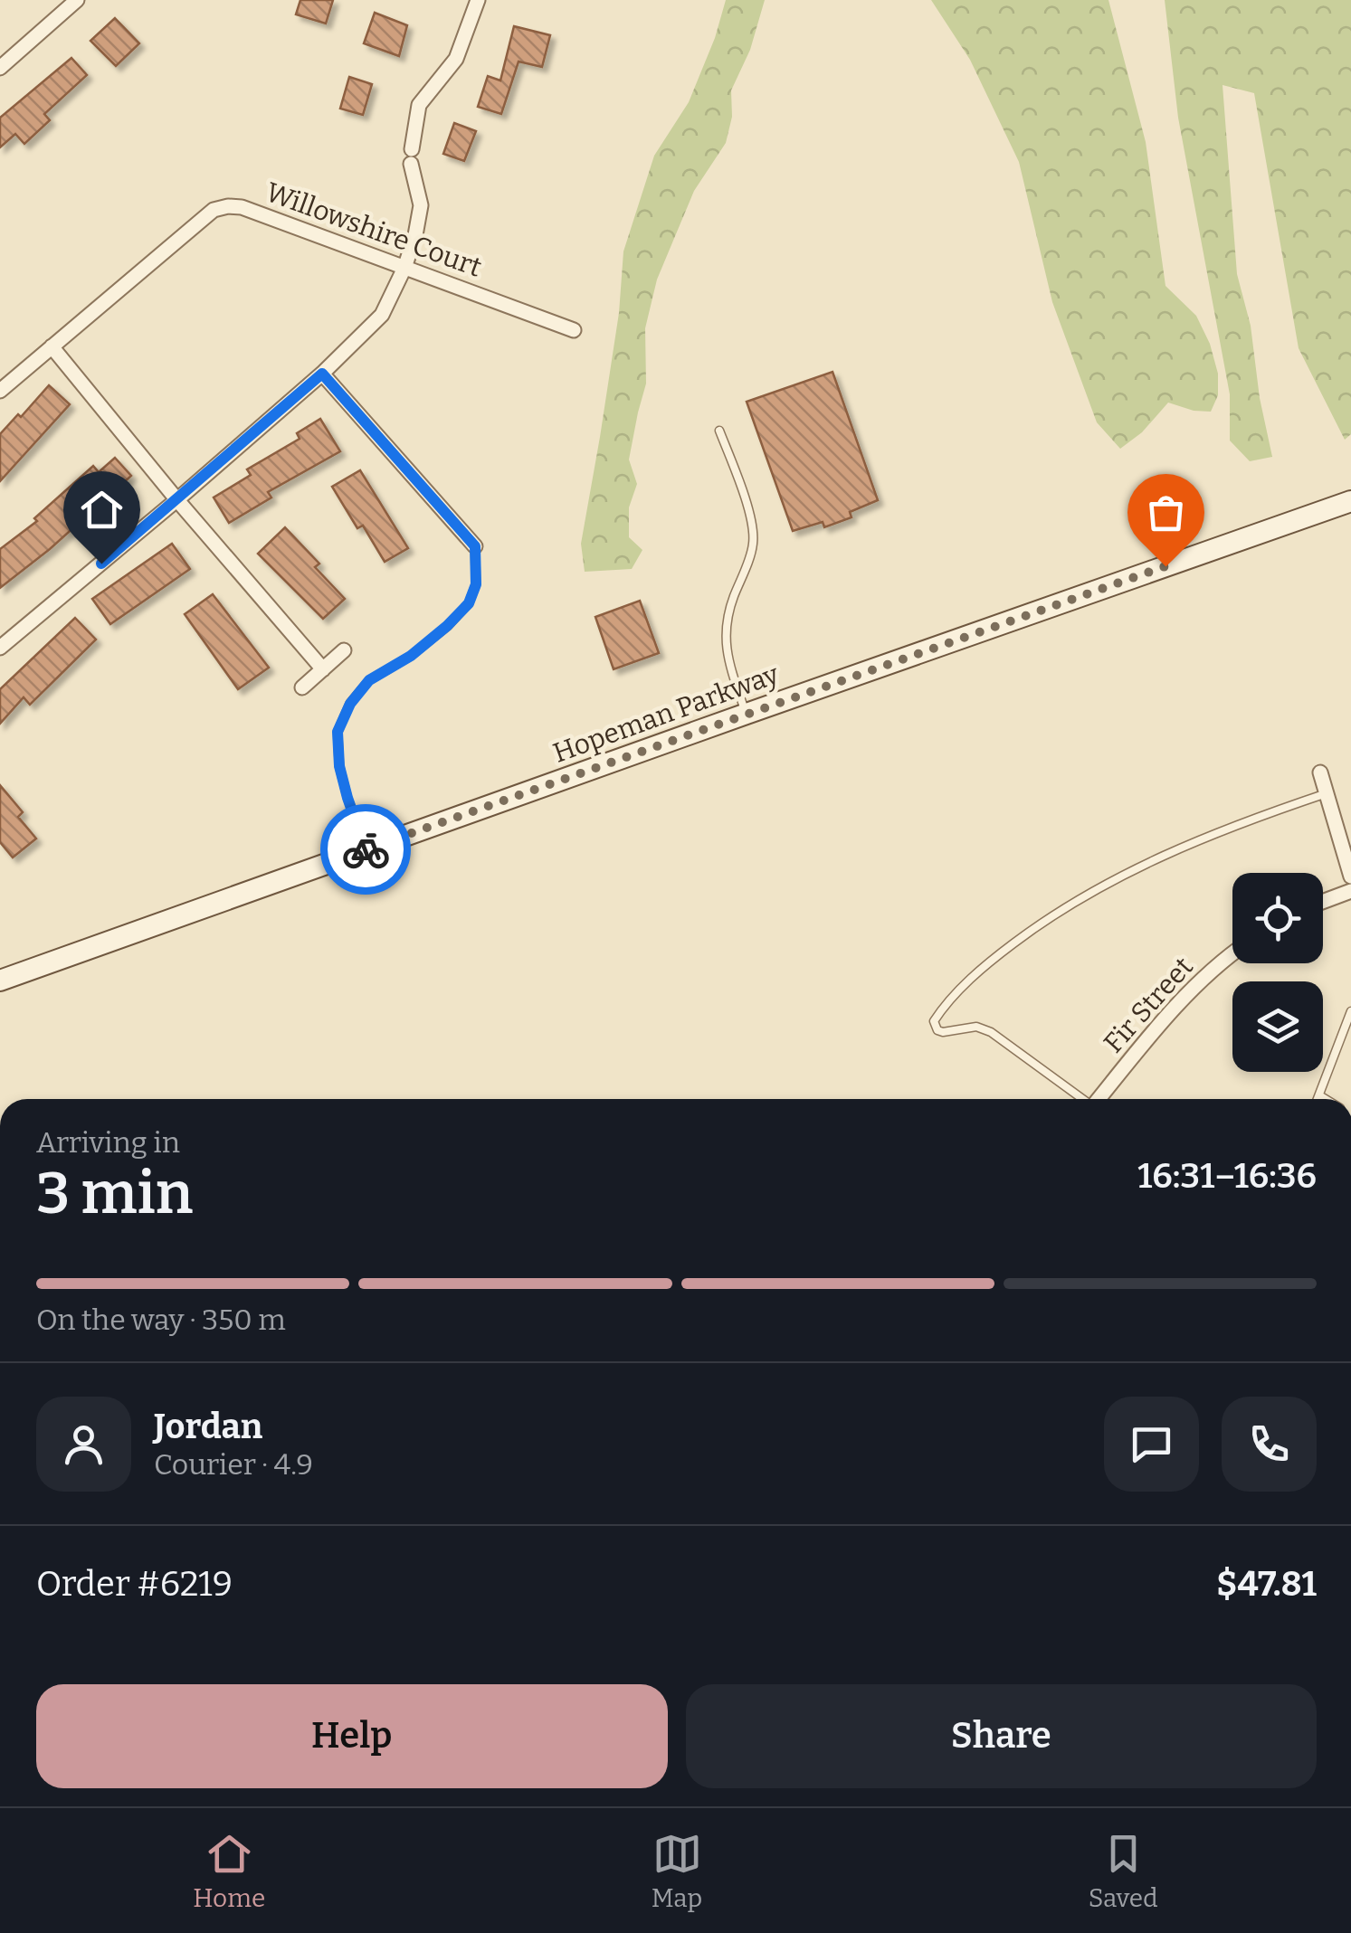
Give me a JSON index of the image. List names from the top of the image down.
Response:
{
  "streets": {
    "main road": ["Hopeman Parkway"],
    "street": ["Willowshire Court", "Fir Street"]
  },
  "page": {
    "heading": ["3 min", "Arriving in", "16:31–16:36"],
    "panel": [
      "Jordan",
      "Courier · 4.9",
      "Order #6219",
      "$47.81"
    ],
    "bar": "On the way · 350 m",
    "buttons": ["Help", "Share"],
    "tabs": ["Home", "Map", "Saved"]
  }
}
